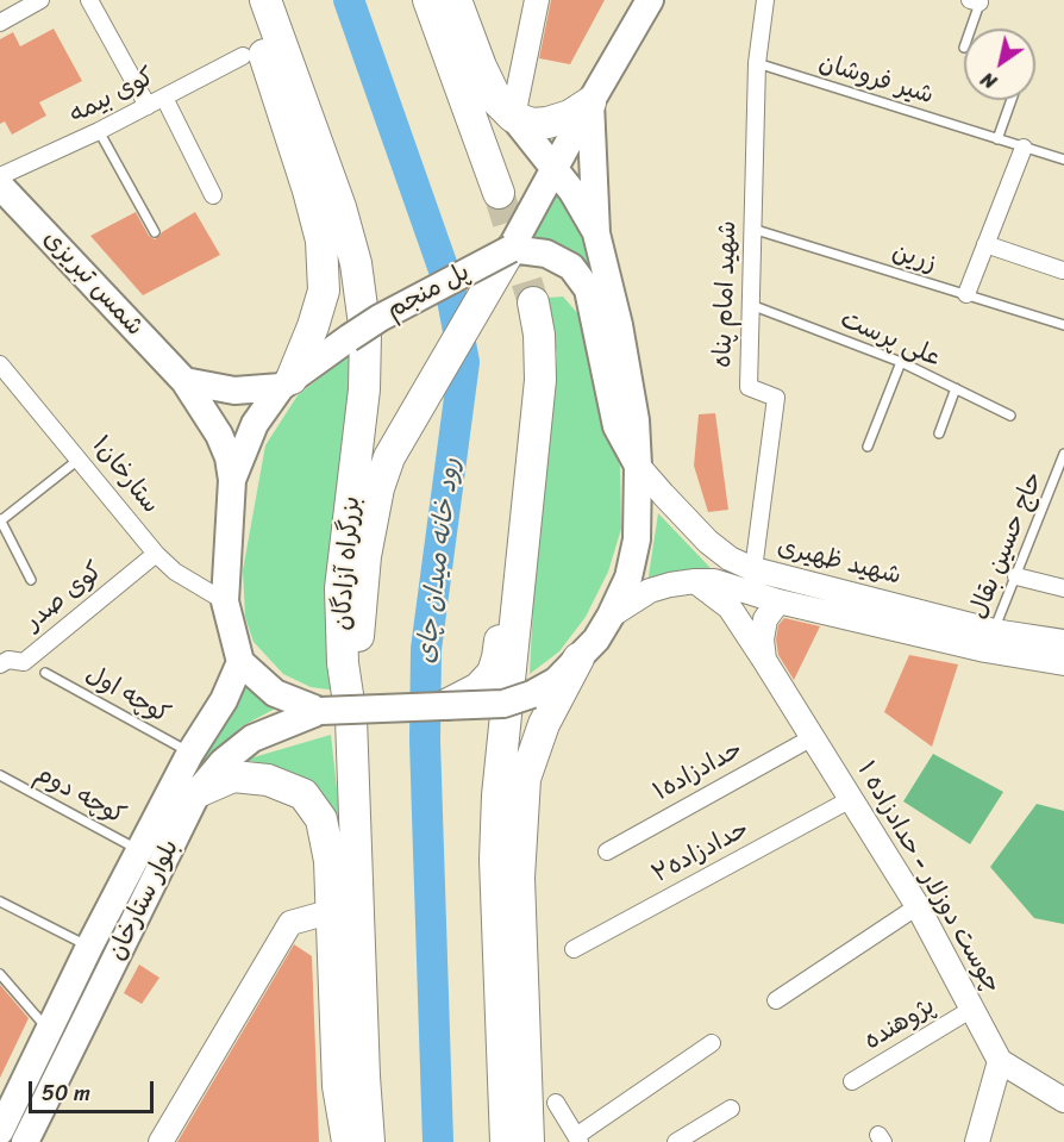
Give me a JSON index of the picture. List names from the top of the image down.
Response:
{
  "streets": {
    "highway": ["بزرگراه آزادگان"],
    "main road": ["شمس تبریزی", "پل منجم", "بلوار ستارخان"],
    "street": [
      "کوی بیمه",
      "شهید امام پناه",
      "ستارخان۱",
      "شهید ظهیری",
      "کوی صدر",
      "حدادزاده۱",
      "حدادزاده۲",
      "چوست دوزلار - حدادزاده ۱",
      "پژوهنده"
    ],
    "lane": [
      "شیر فروشان",
      "زرین",
      "علی پرست",
      "حاج حسین بقال",
      "کوچه اول",
      "کوچه دوم"
    ]
  },
  "crossings": [
    ["شیر فروشان", "شهید امام پناه"],
    ["زرین", "شهید امام پناه"],
    ["شهید امام پناه", "علی پرست"],
    ["شهید امام پناه", "شهید ظهیری"],
    ["ستارخان۱", "کوی صدر"],
    ["حاج حسین بقال", "شهید ظهیری"],
    ["شهید ظهیری", "چوست دوزلار - حدادزاده ۱"],
    ["کوچه اول", "بلوار ستارخان"],
    ["حدادزاده۱", "چوست دوزلار - حدادزاده ۱"],
    ["کوچه دوم", "بلوار ستارخان"],
    ["حدادزاده۲", "چوست دوزلار - حدادزاده ۱"],
    ["چوست دوزلار - حدادزاده ۱", "پژوهنده"]
  ],
  "water": ["رود خانه میدان چای"],
  "scale_bar": "50 m",
  "north": "bottom left"
}
